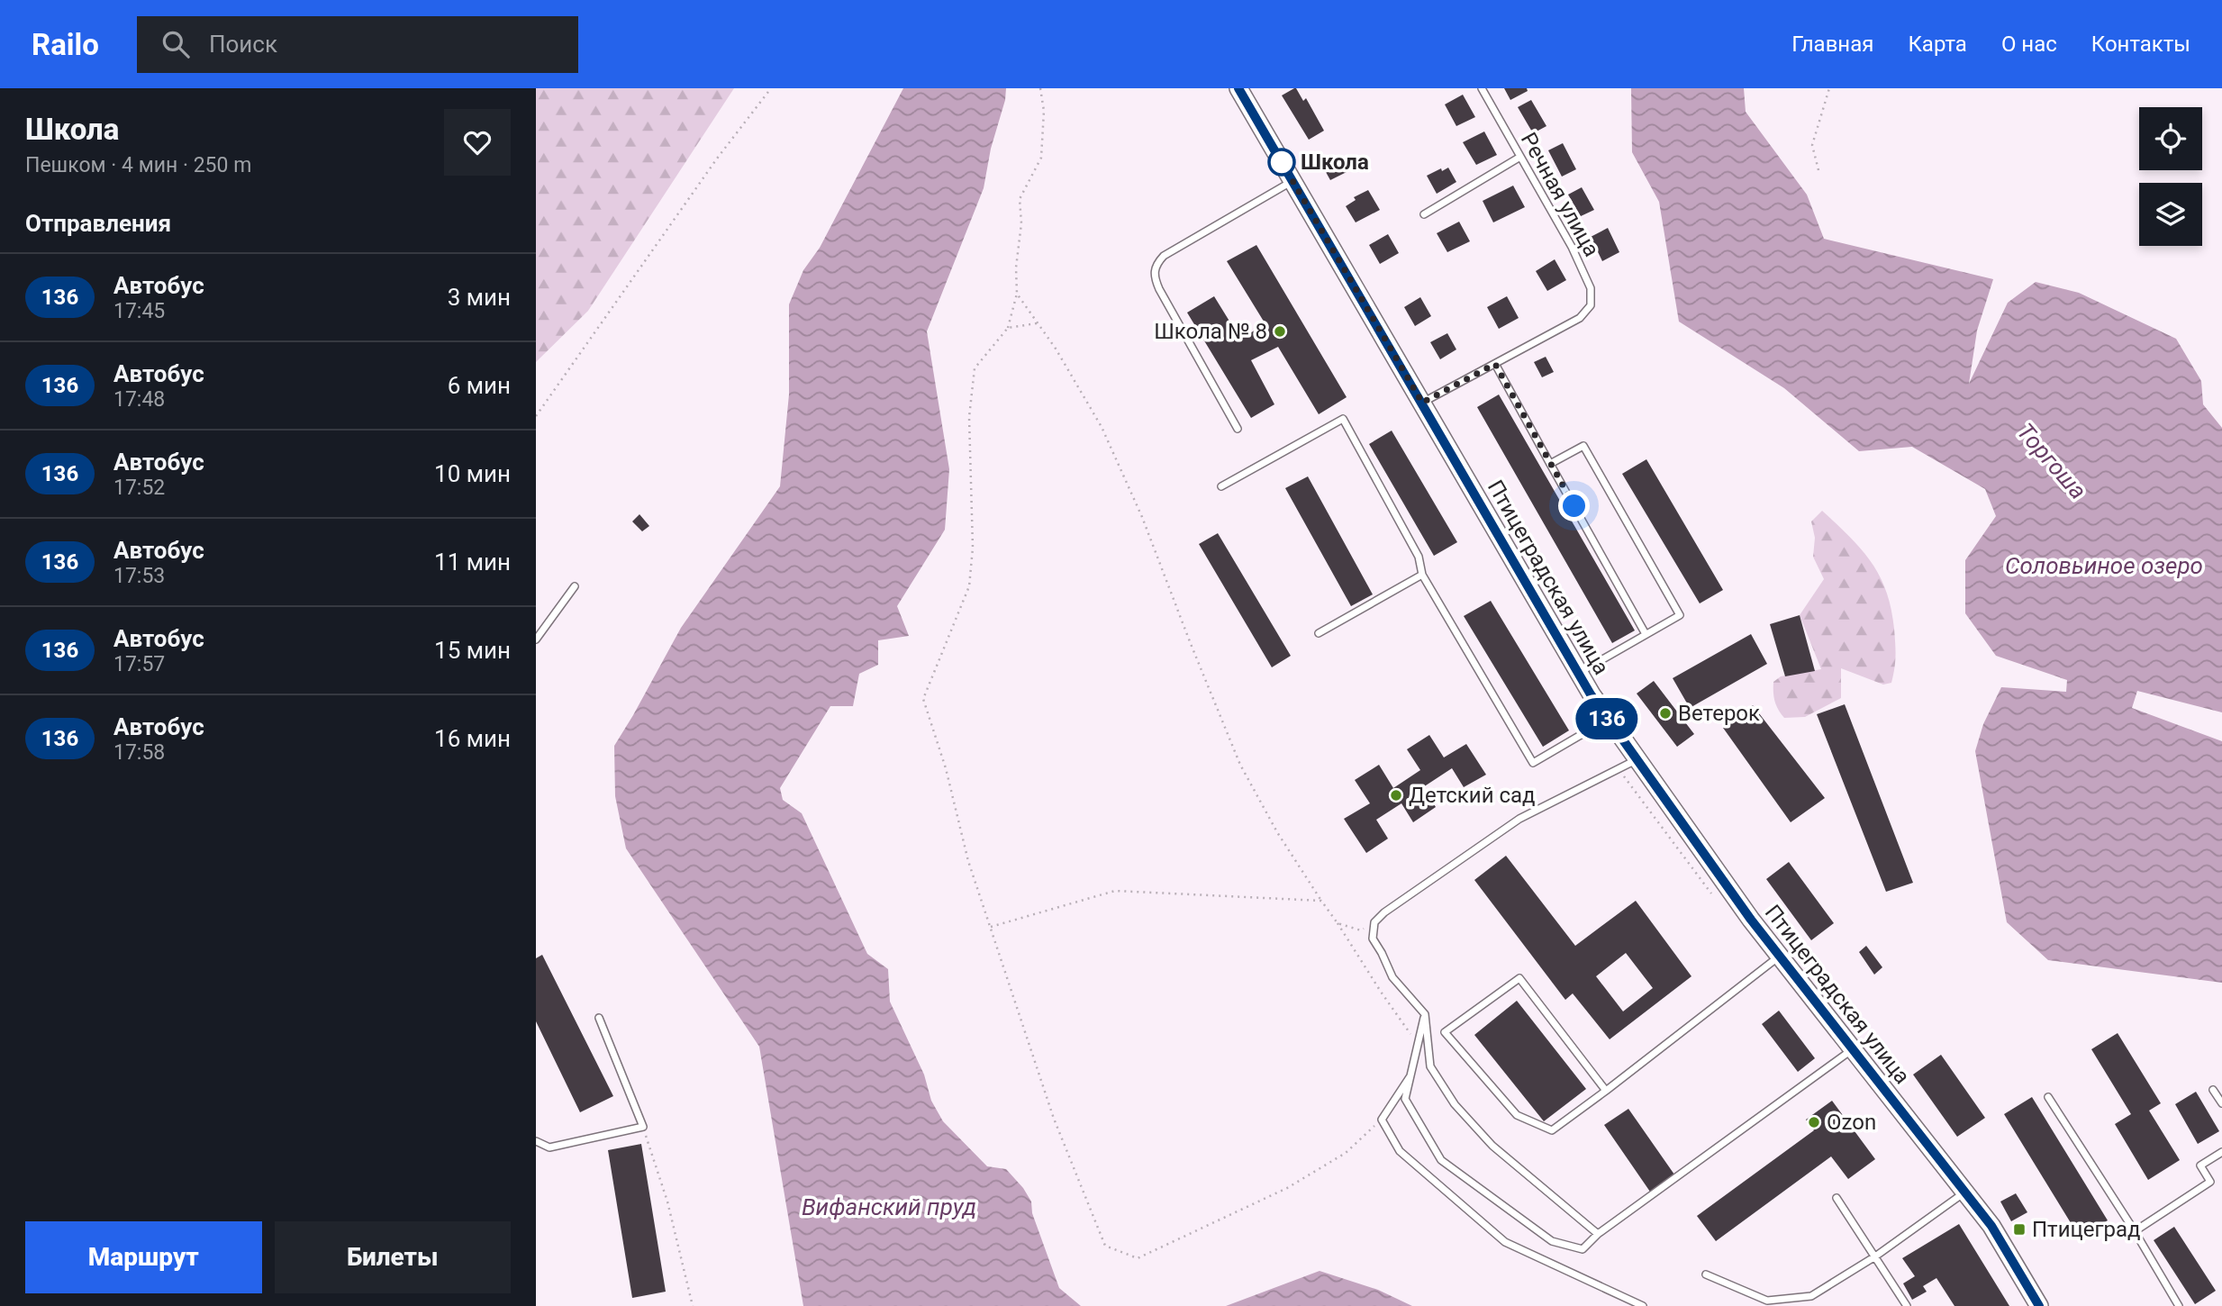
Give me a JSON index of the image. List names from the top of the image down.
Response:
{
  "streets": {
    "street": ["Птицеградская улица"],
    "lane": ["Речная улица"]
  },
  "water": ["Торгоша", "Соловьиное озеро", "Вифанский пруд"],
  "places": {
    "other": [
      "Школа",
      "Школа № 8",
      "Ветерок",
      "Детский сад",
      "Ozon"
    ],
    "transit": ["Птицеград"]
  },
  "lines": ["bus line 136"],
  "page": {
    "header": "Railo",
    "search": "Поиск",
    "nav": [
      "Главная",
      "Карта",
      "О нас",
      "Контакты"
    ],
    "heading": [
      ["Школа", "Пешком · 4 мин · 250 m"],
      "Отправления"
    ],
    "on_map": "136",
    "list": [
      {
        "mark": "136",
        "name": "Автобус",
        "note": "17:45",
        "value": "3 мин"
      },
      {
        "mark": "136",
        "name": "Автобус",
        "note": "17:48",
        "value": "6 мин"
      },
      {
        "mark": "136",
        "name": "Автобус",
        "note": "17:52",
        "value": "10 мин"
      },
      {
        "mark": "136",
        "name": "Автобус",
        "note": "17:53",
        "value": "11 мин"
      },
      {
        "mark": "136",
        "name": "Автобус",
        "note": "17:57",
        "value": "15 мин"
      },
      {
        "mark": "136",
        "name": "Автобус",
        "note": "17:58",
        "value": "16 мин"
      }
    ],
    "buttons": ["Маршрут", "Билеты"]
  }
}
